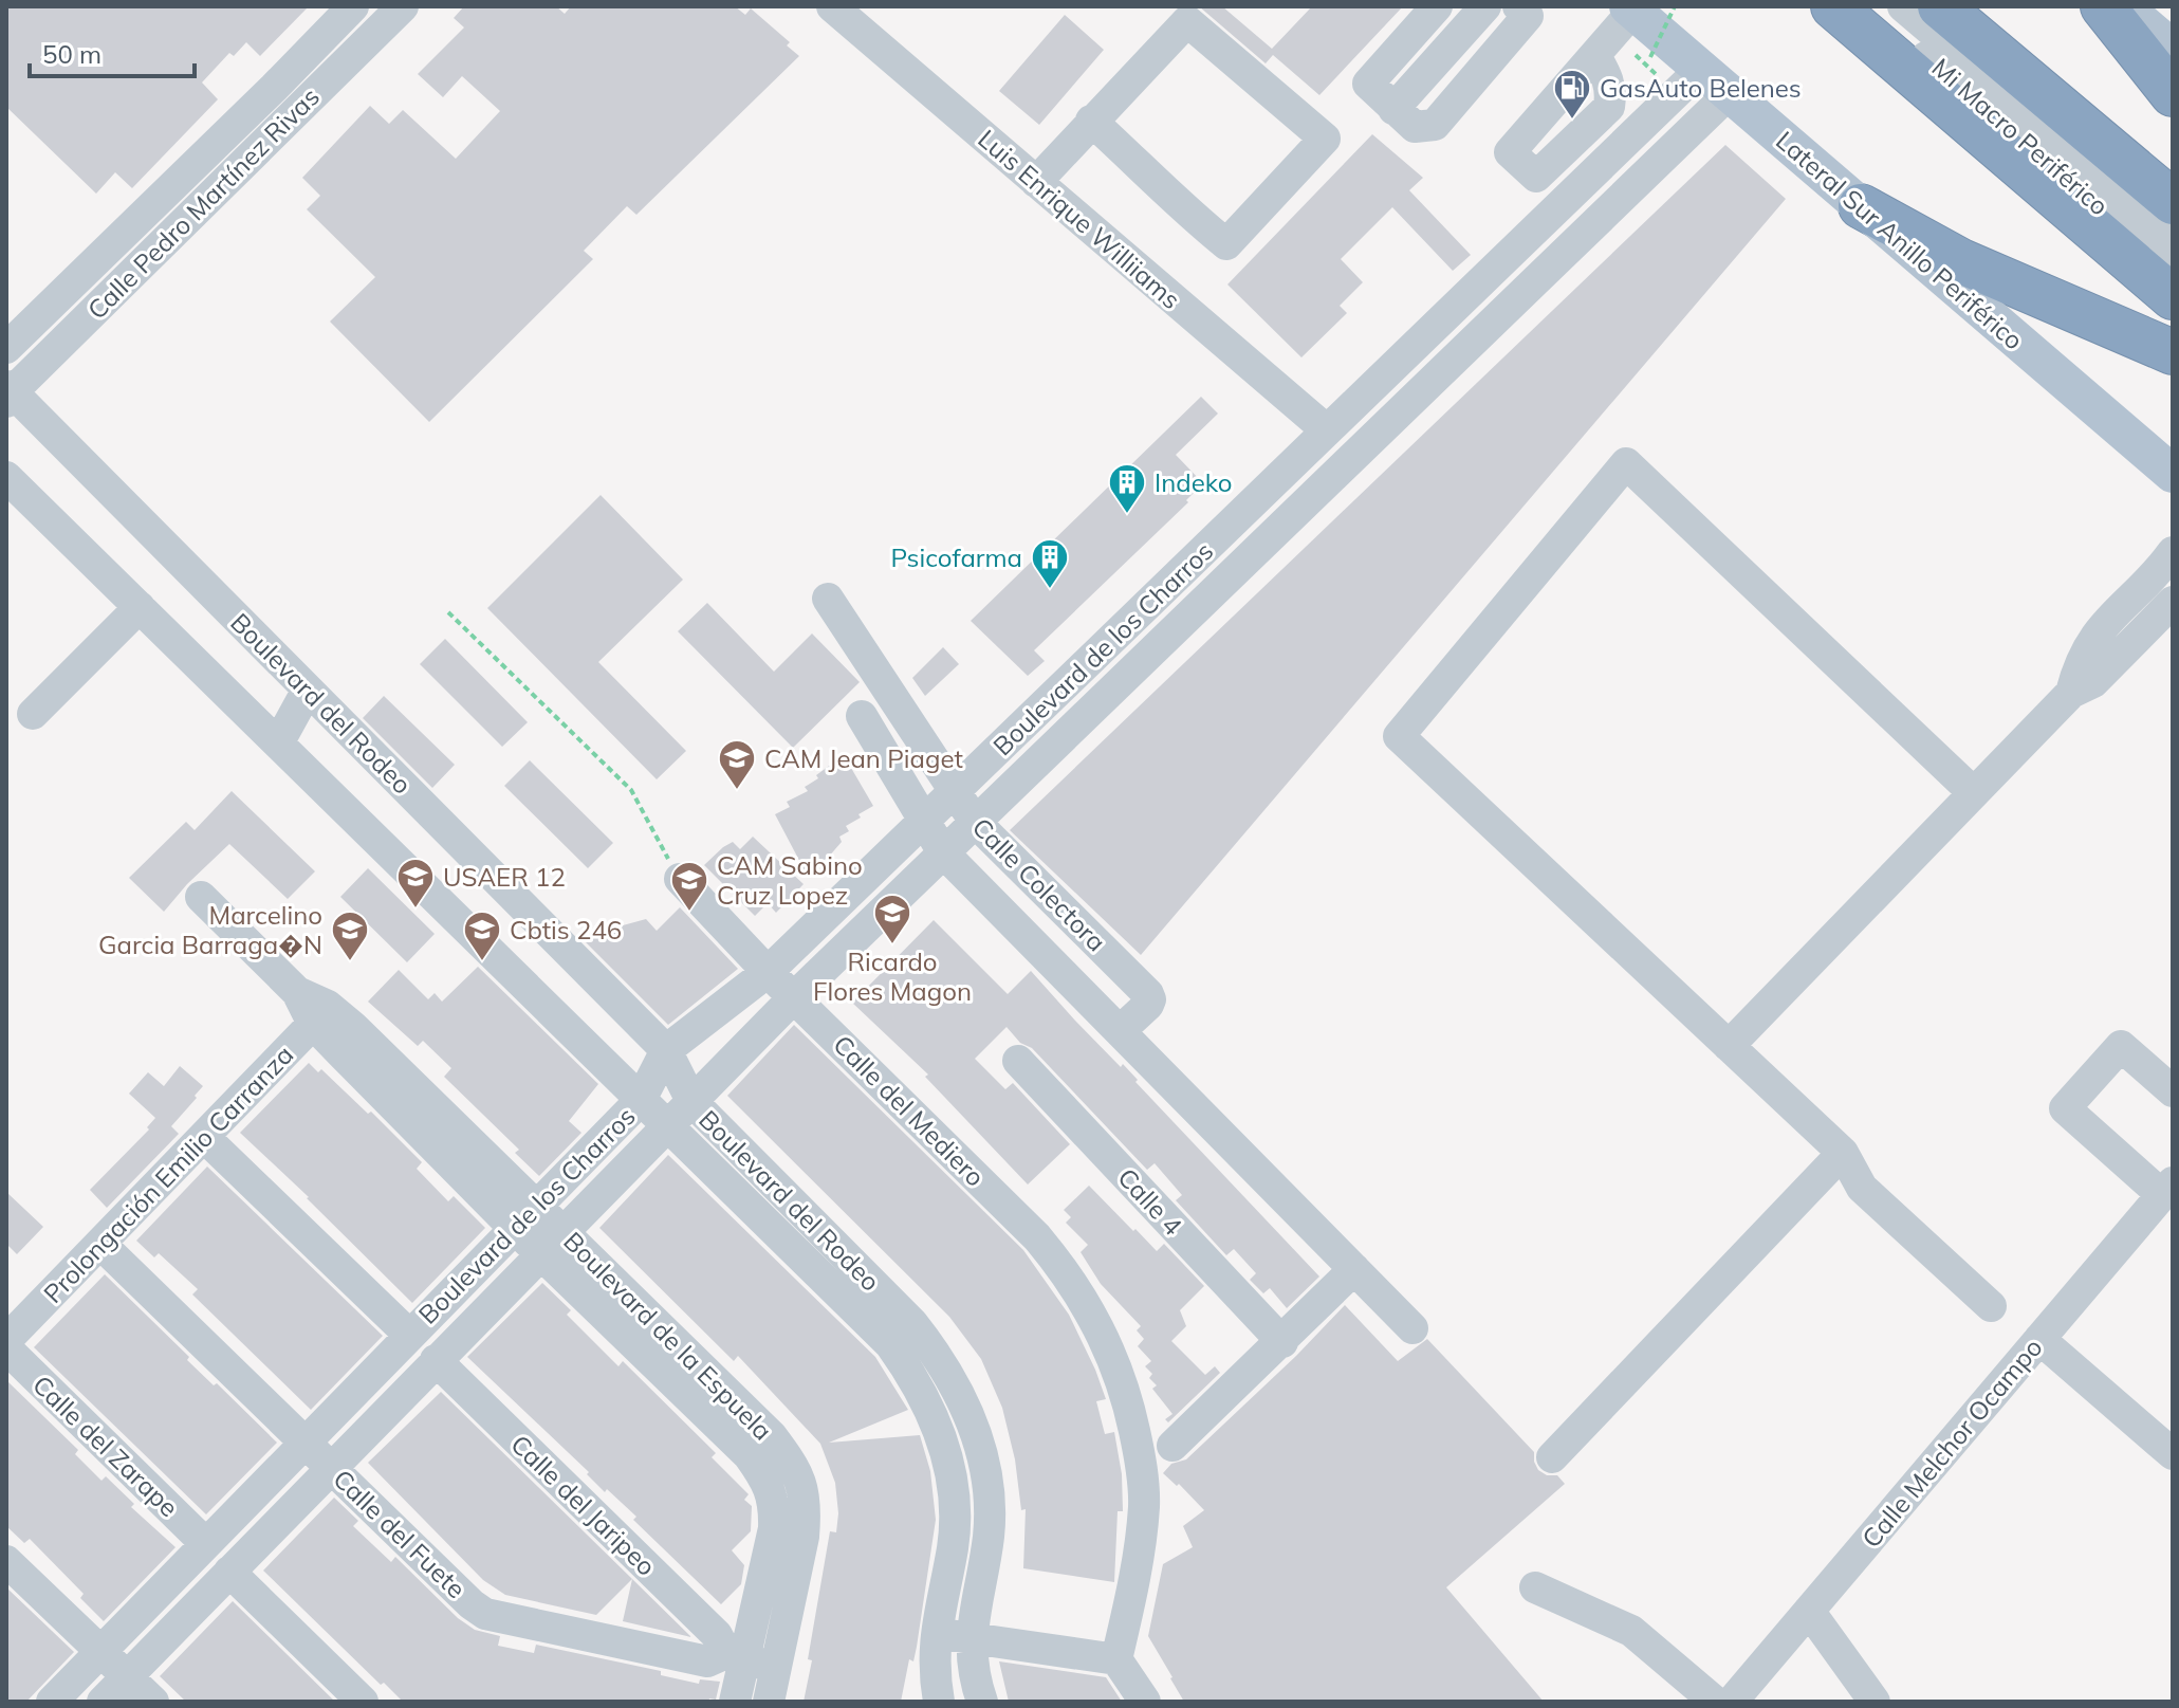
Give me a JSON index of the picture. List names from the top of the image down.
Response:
{
  "streets": {
    "main road": ["Lateral Sur Anillo Periférico"],
    "street": [
      "Mi Macro Periférico",
      "Calle Pedro Martínez Rivas",
      "Luis Enrique Williiams",
      "Boulevard de los Charros",
      "Boulevard del Rodeo",
      "Calle Colectora",
      "Calle del Mediero",
      "Prolongación Emilio Carranza",
      "Calle 4",
      "Boulevard de la Espuela",
      "Calle Melchor Ocampo",
      "Calle del Zarape",
      "Calle del Jaripeo",
      "Calle del Fuete"
    ]
  },
  "crossings": [
    ["Calle Pedro Martínez Rivas", "Boulevard del Rodeo"],
    ["Luis Enrique Williiams", "Boulevard de los Charros"],
    ["Lateral Sur Anillo Periférico", "Boulevard de los Charros"],
    ["Boulevard de los Charros", "Boulevard del Rodeo"],
    ["Boulevard de los Charros", "Calle Colectora"],
    ["Boulevard de los Charros", "Calle del Mediero"],
    ["Boulevard de los Charros", "Boulevard de la Espuela"],
    ["Boulevard de los Charros", "Calle del Zarape"],
    ["Boulevard de los Charros", "Calle del Jaripeo"],
    ["Boulevard de los Charros", "Calle del Fuete"],
    ["Prolongación Emilio Carranza", "Boulevard de la Espuela"],
    ["Prolongación Emilio Carranza", "Calle del Fuete"],
    ["Boulevard de la Espuela", "Calle del Jaripeo"],
    ["Boulevard de la Espuela", "Calle del Fuete"],
    ["Calle del Jaripeo", "Calle del Fuete"]
  ],
  "places": {
    "fuel station": ["GasAuto Belenes"],
    "building": ["Indeko", "Psicofarma"],
    "school or university": [
      "CAM Jean Piaget",
      "USAER 12",
      "CAM Sabino Cruz Lopez",
      "Ricardo Flores Magon",
      "Marcelino Garcia Barraga�N",
      "Cbtis 246"
    ]
  },
  "scale_bar": "50 m"
}
